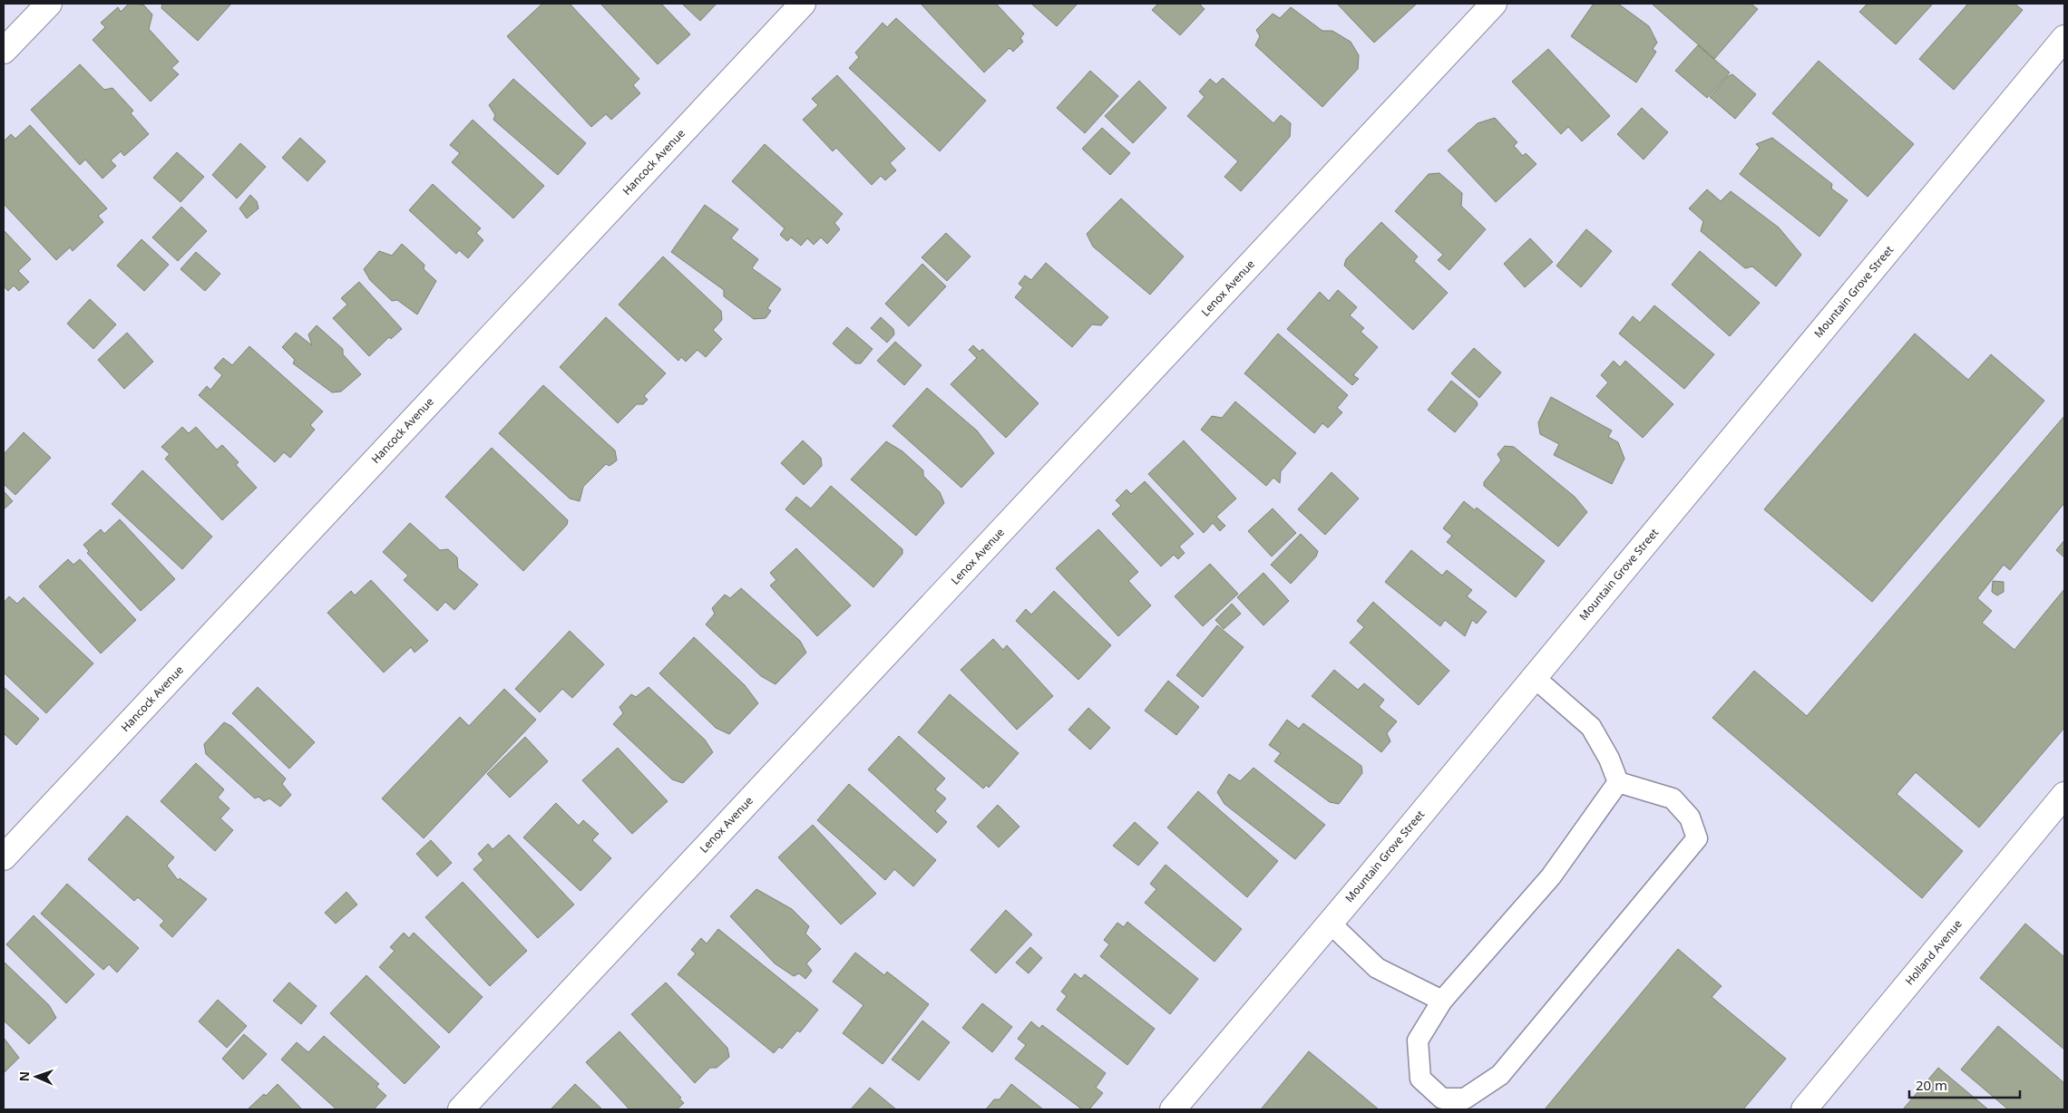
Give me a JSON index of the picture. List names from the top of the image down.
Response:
{
  "streets": {
    "street": [
      "Hancock Avenue",
      "Lenox Avenue",
      "Mountain Grove Street",
      "Holland Avenue"
    ]
  },
  "scale_bar": "20 m",
  "north": "left"
}
